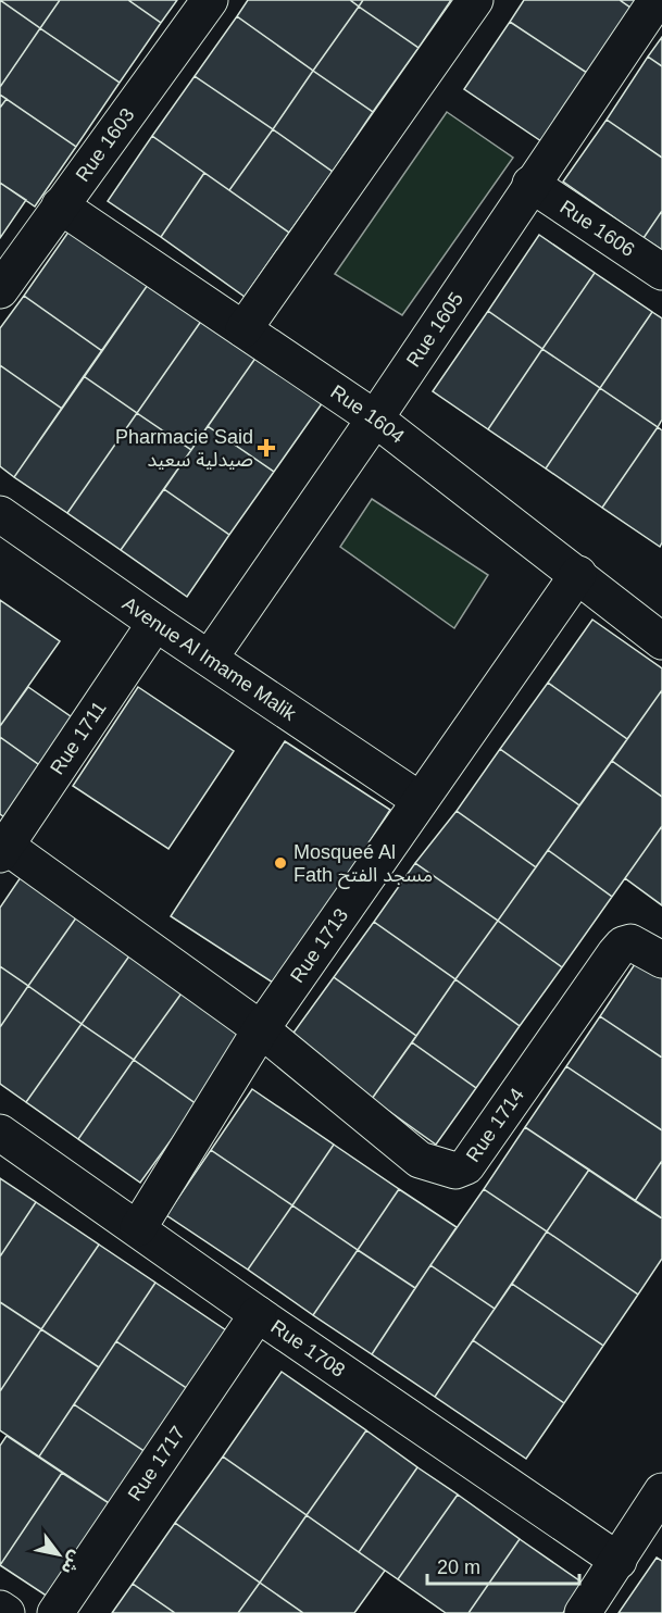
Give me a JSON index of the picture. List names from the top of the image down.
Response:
{
  "streets": {
    "street": [
      "Rue 1603",
      "Rue 1606",
      "Rue 1605",
      "Rue 1604",
      "Avenue Al Imame Malik",
      "Rue 1711",
      "Rue 1713",
      "Rue 1714",
      "Rue 1708",
      "Rue 1717"
    ]
  },
  "crossings": [
    ["Rue 1603", "Rue 1604"],
    ["Rue 1606", "Rue 1605"],
    ["Rue 1605", "Rue 1604"],
    ["Rue 1605", "Avenue Al Imame Malik"],
    ["Rue 1604", "Rue 1713"],
    ["Avenue Al Imame Malik", "Rue 1711"],
    ["Avenue Al Imame Malik", "Rue 1713"],
    ["Rue 1713", "Rue 1714"],
    ["Rue 1713", "Rue 1708"],
    ["Rue 1708", "Rue 1717"]
  ],
  "places": {
    "health": ["Pharmacie Said صيدلية سعيد"],
    "other": ["Mosqueé Al Fath مسجد الفتح"]
  },
  "scale_bar": "20 m",
  "north": "bottom right"
}
